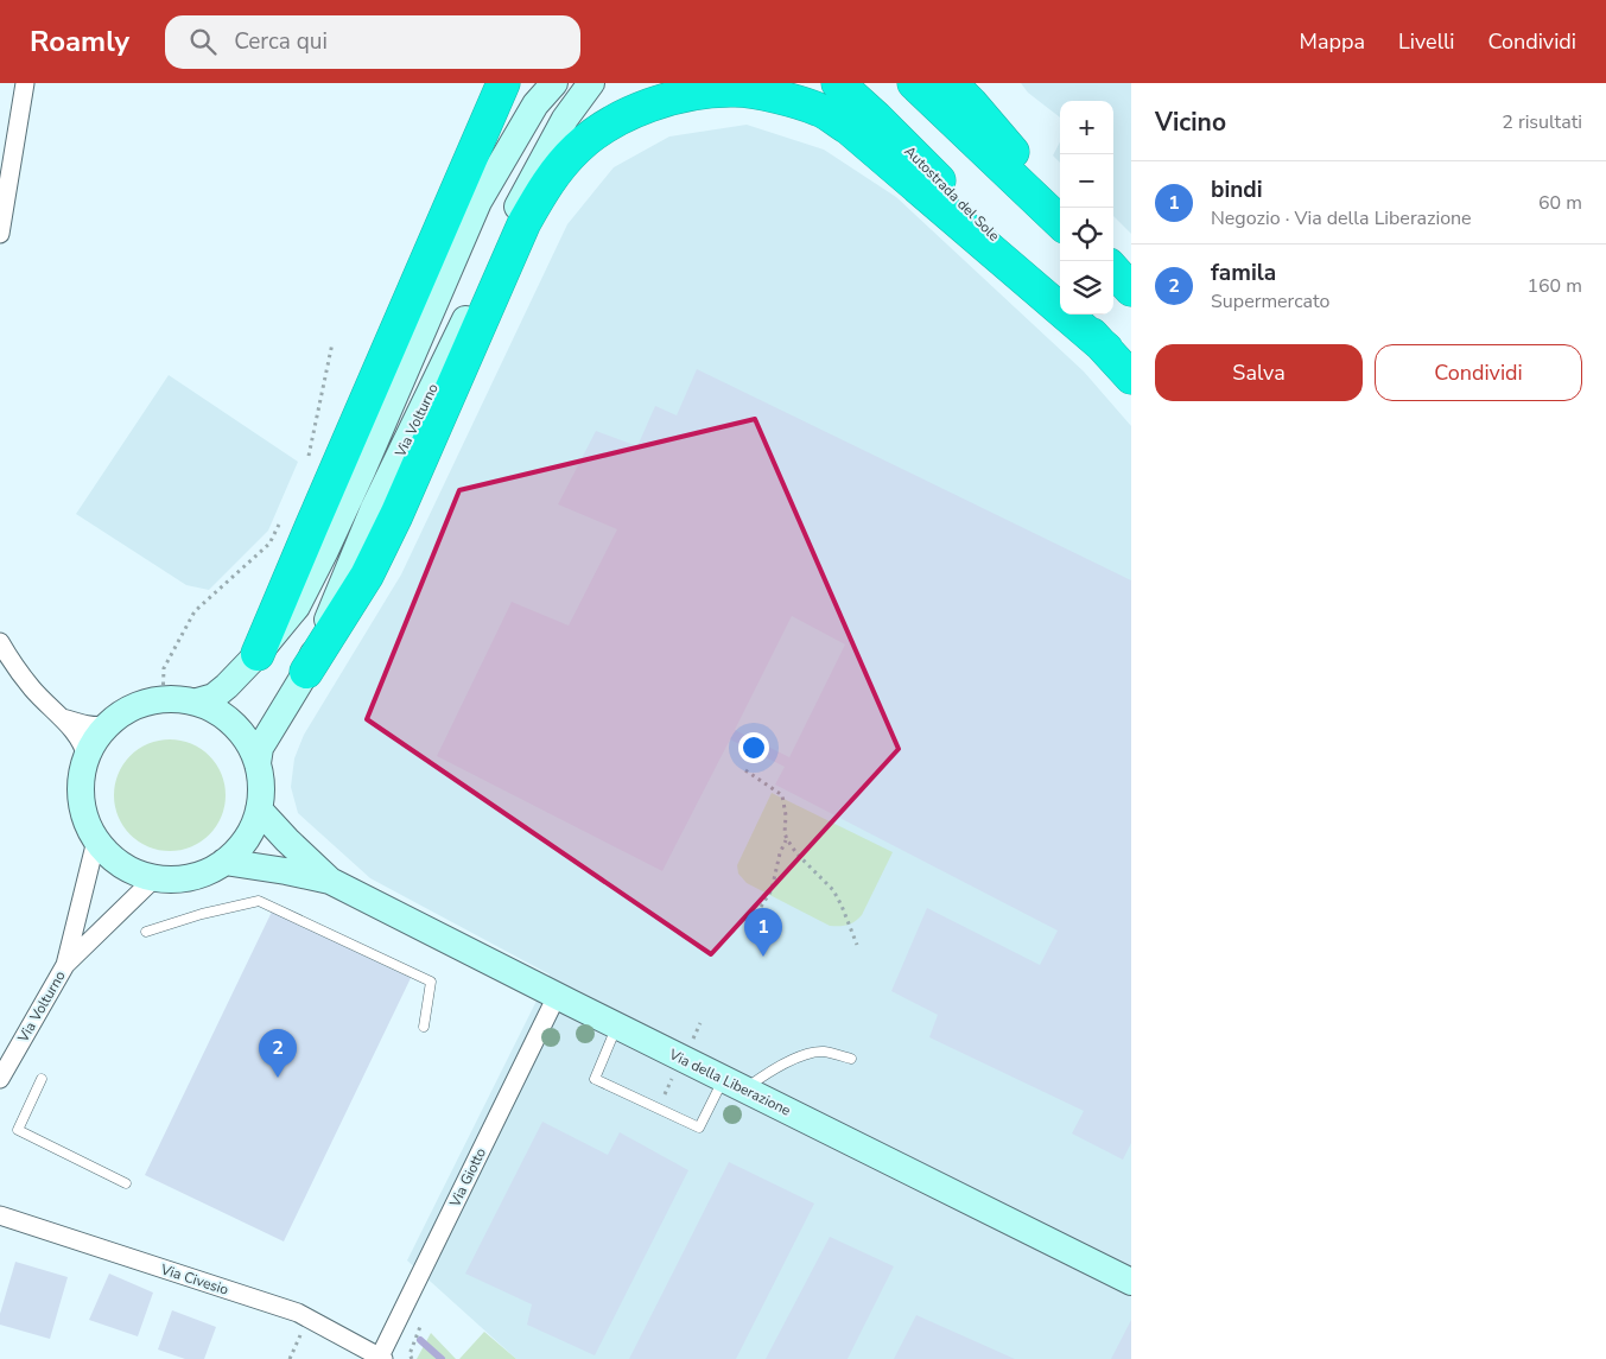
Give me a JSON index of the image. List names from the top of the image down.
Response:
{
  "streets": {
    "highway": ["Autostrada del Sole"],
    "street": [
      "Via Volturno",
      "Via della Liberazione",
      "Via Giotto",
      "Via Civesio"
    ]
  },
  "crossings": [
    ["Via Volturno", "Via della Liberazione"],
    ["Via della Liberazione", "Via Giotto"],
    ["Via Giotto", "Via Civesio"]
  ],
  "page": {
    "header": "Roamly",
    "search": "Cerca qui",
    "nav": ["Mappa", "Livelli", "Condividi"],
    "heading": ["Vicino", "2 risultati"],
    "map_buttons": ["+", "−"],
    "list": [
      {
        "mark": "1",
        "name": "bindi",
        "note": "Negozio · Via della Liberazione",
        "value": "60 m"
      },
      {
        "mark": "2",
        "name": "famila",
        "note": "Supermercato",
        "value": "160 m"
      }
    ],
    "buttons": ["Salva", "Condividi"],
    "pins": ["1", "2"]
  }
}
